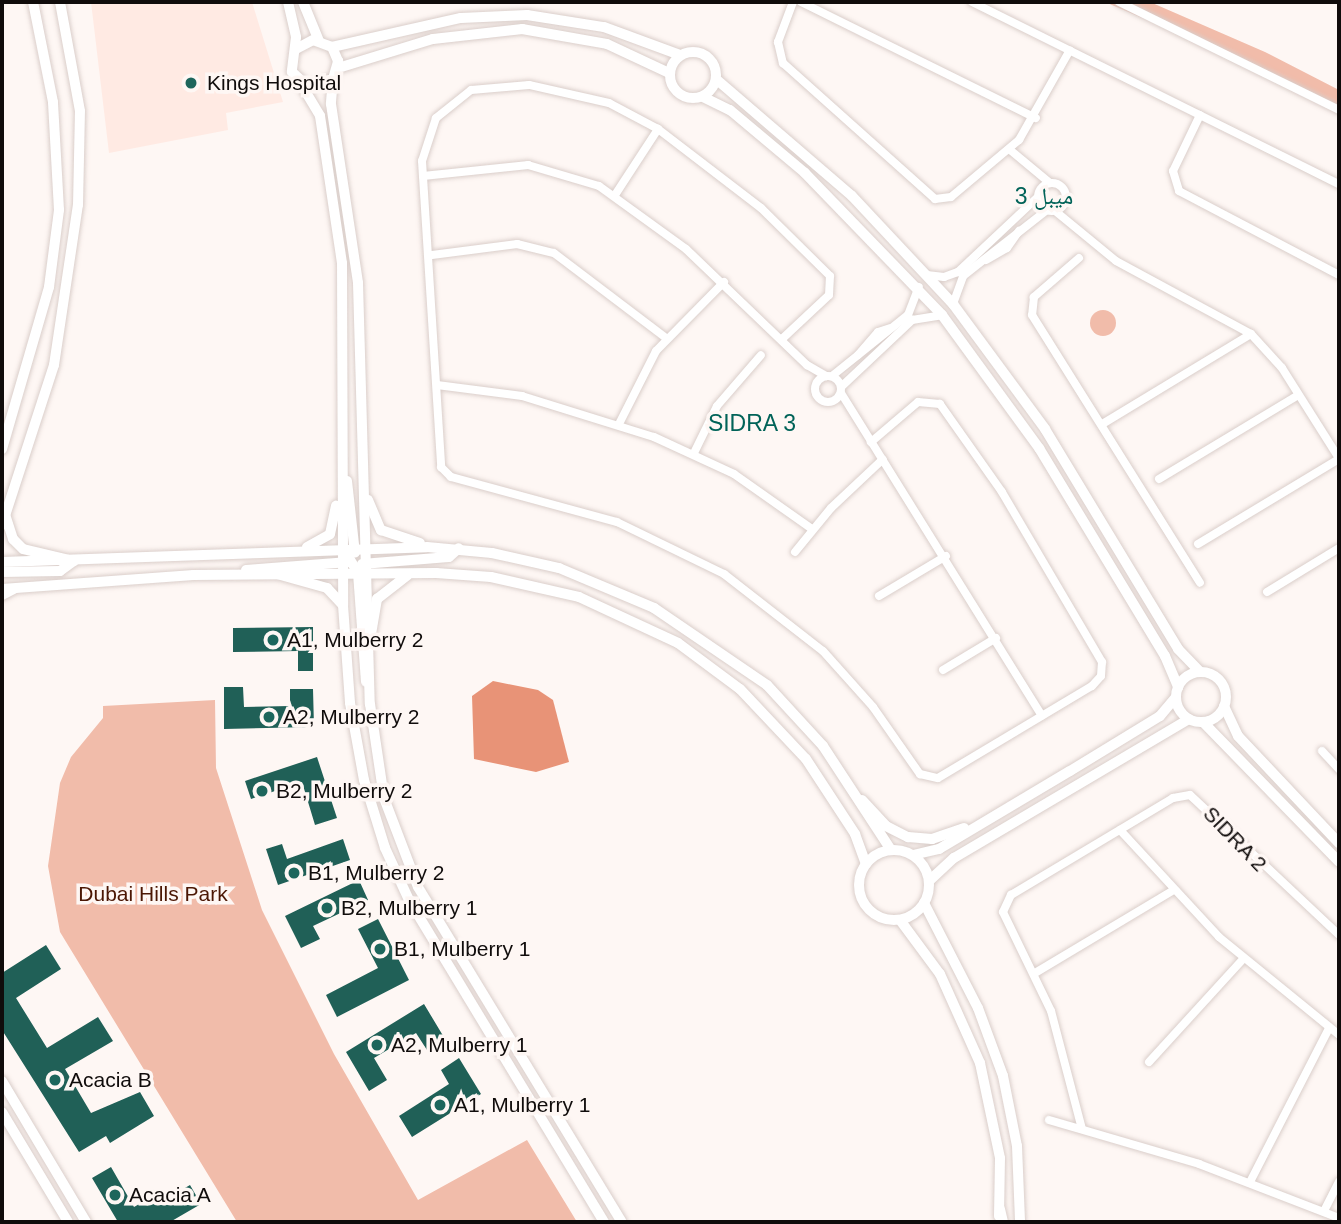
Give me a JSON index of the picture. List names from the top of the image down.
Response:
{
  "streets": {
    "street": ["SIDRA 2"]
  },
  "districts": ["ميبل 3", "SIDRA 3"],
  "parks": ["Dubai Hills Park"],
  "places": [
    "Kings Hospital",
    "A1, Mulberry 2",
    "A2, Mulberry 2",
    "B2, Mulberry 2",
    "B1, Mulberry 2",
    "B2, Mulberry 1",
    "B1, Mulberry 1",
    "A2, Mulberry 1",
    "Acacia B",
    "A1, Mulberry 1",
    "Acacia A"
  ]
}
